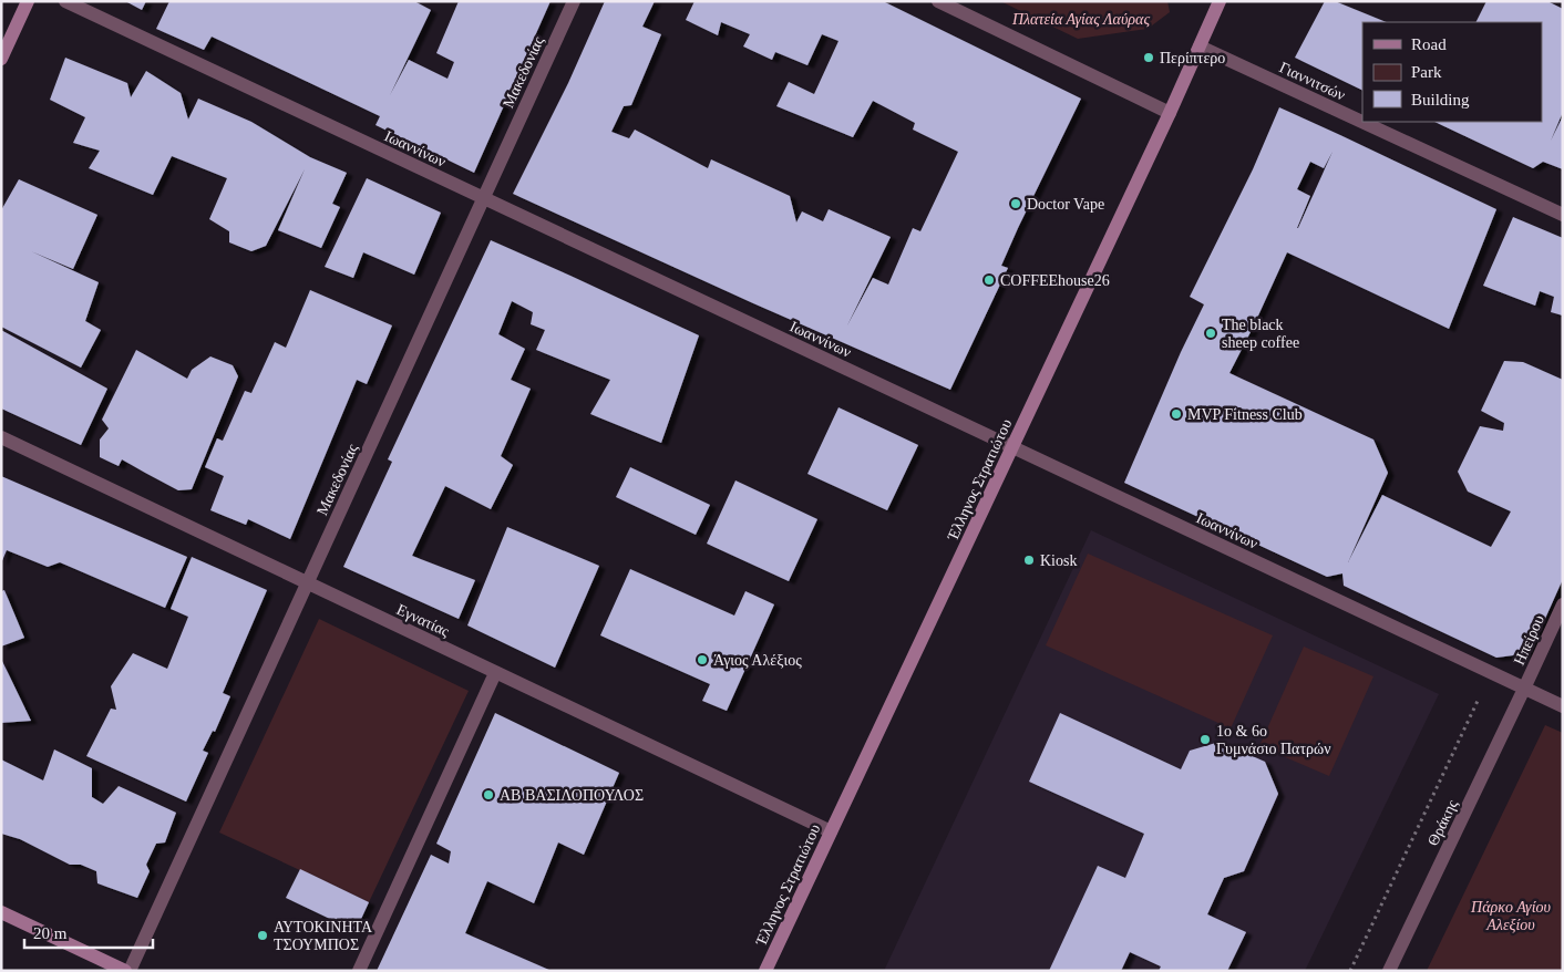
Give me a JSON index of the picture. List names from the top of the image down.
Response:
{
  "streets": {
    "main road": ["Έλληνος Στρατιώτου"],
    "street": [
      "Μακεδονίας",
      "Γιαννιτσών",
      "Ιωαννίνων",
      "Εγνατίας",
      "Ηπείρου",
      "Θράκης"
    ]
  },
  "crossings": [
    ["Μακεδονίας", "Ιωαννίνων"],
    ["Μακεδονίας", "Εγνατίας"],
    ["Γιαννιτσών", "Έλληνος Στρατιώτου"],
    ["Ιωαννίνων", "Έλληνος Στρατιώτου"],
    ["Ιωαννίνων", "Ηπείρου"],
    ["Ιωαννίνων", "Θράκης"],
    ["Έλληνος Στρατιώτου", "Εγνατίας"],
    ["Ηπείρου", "Θράκης"]
  ],
  "parks": ["Πλατεία Αγίας Λαύρας", "Πάρκο Αγίου Αλεξίου"],
  "places": [
    "Περίπτερο",
    "Doctor Vape",
    "COFFEEhouse26",
    "The black sheep coffee",
    "MVP Fitness Club",
    "Kiosk",
    "Άγιος Αλέξιος",
    "1ο & 6ο Γυμνάσιο Πατρών",
    "ΑΒ ΒΑΣΙΛΟΠΟΥΛΟΣ",
    "ΑΥΤΟΚΙΝΗΤΑ ΤΣΟΥΜΠΟΣ"
  ],
  "legend": ["Road", "Park", "Building"],
  "scale_bar": "20 m"
}
